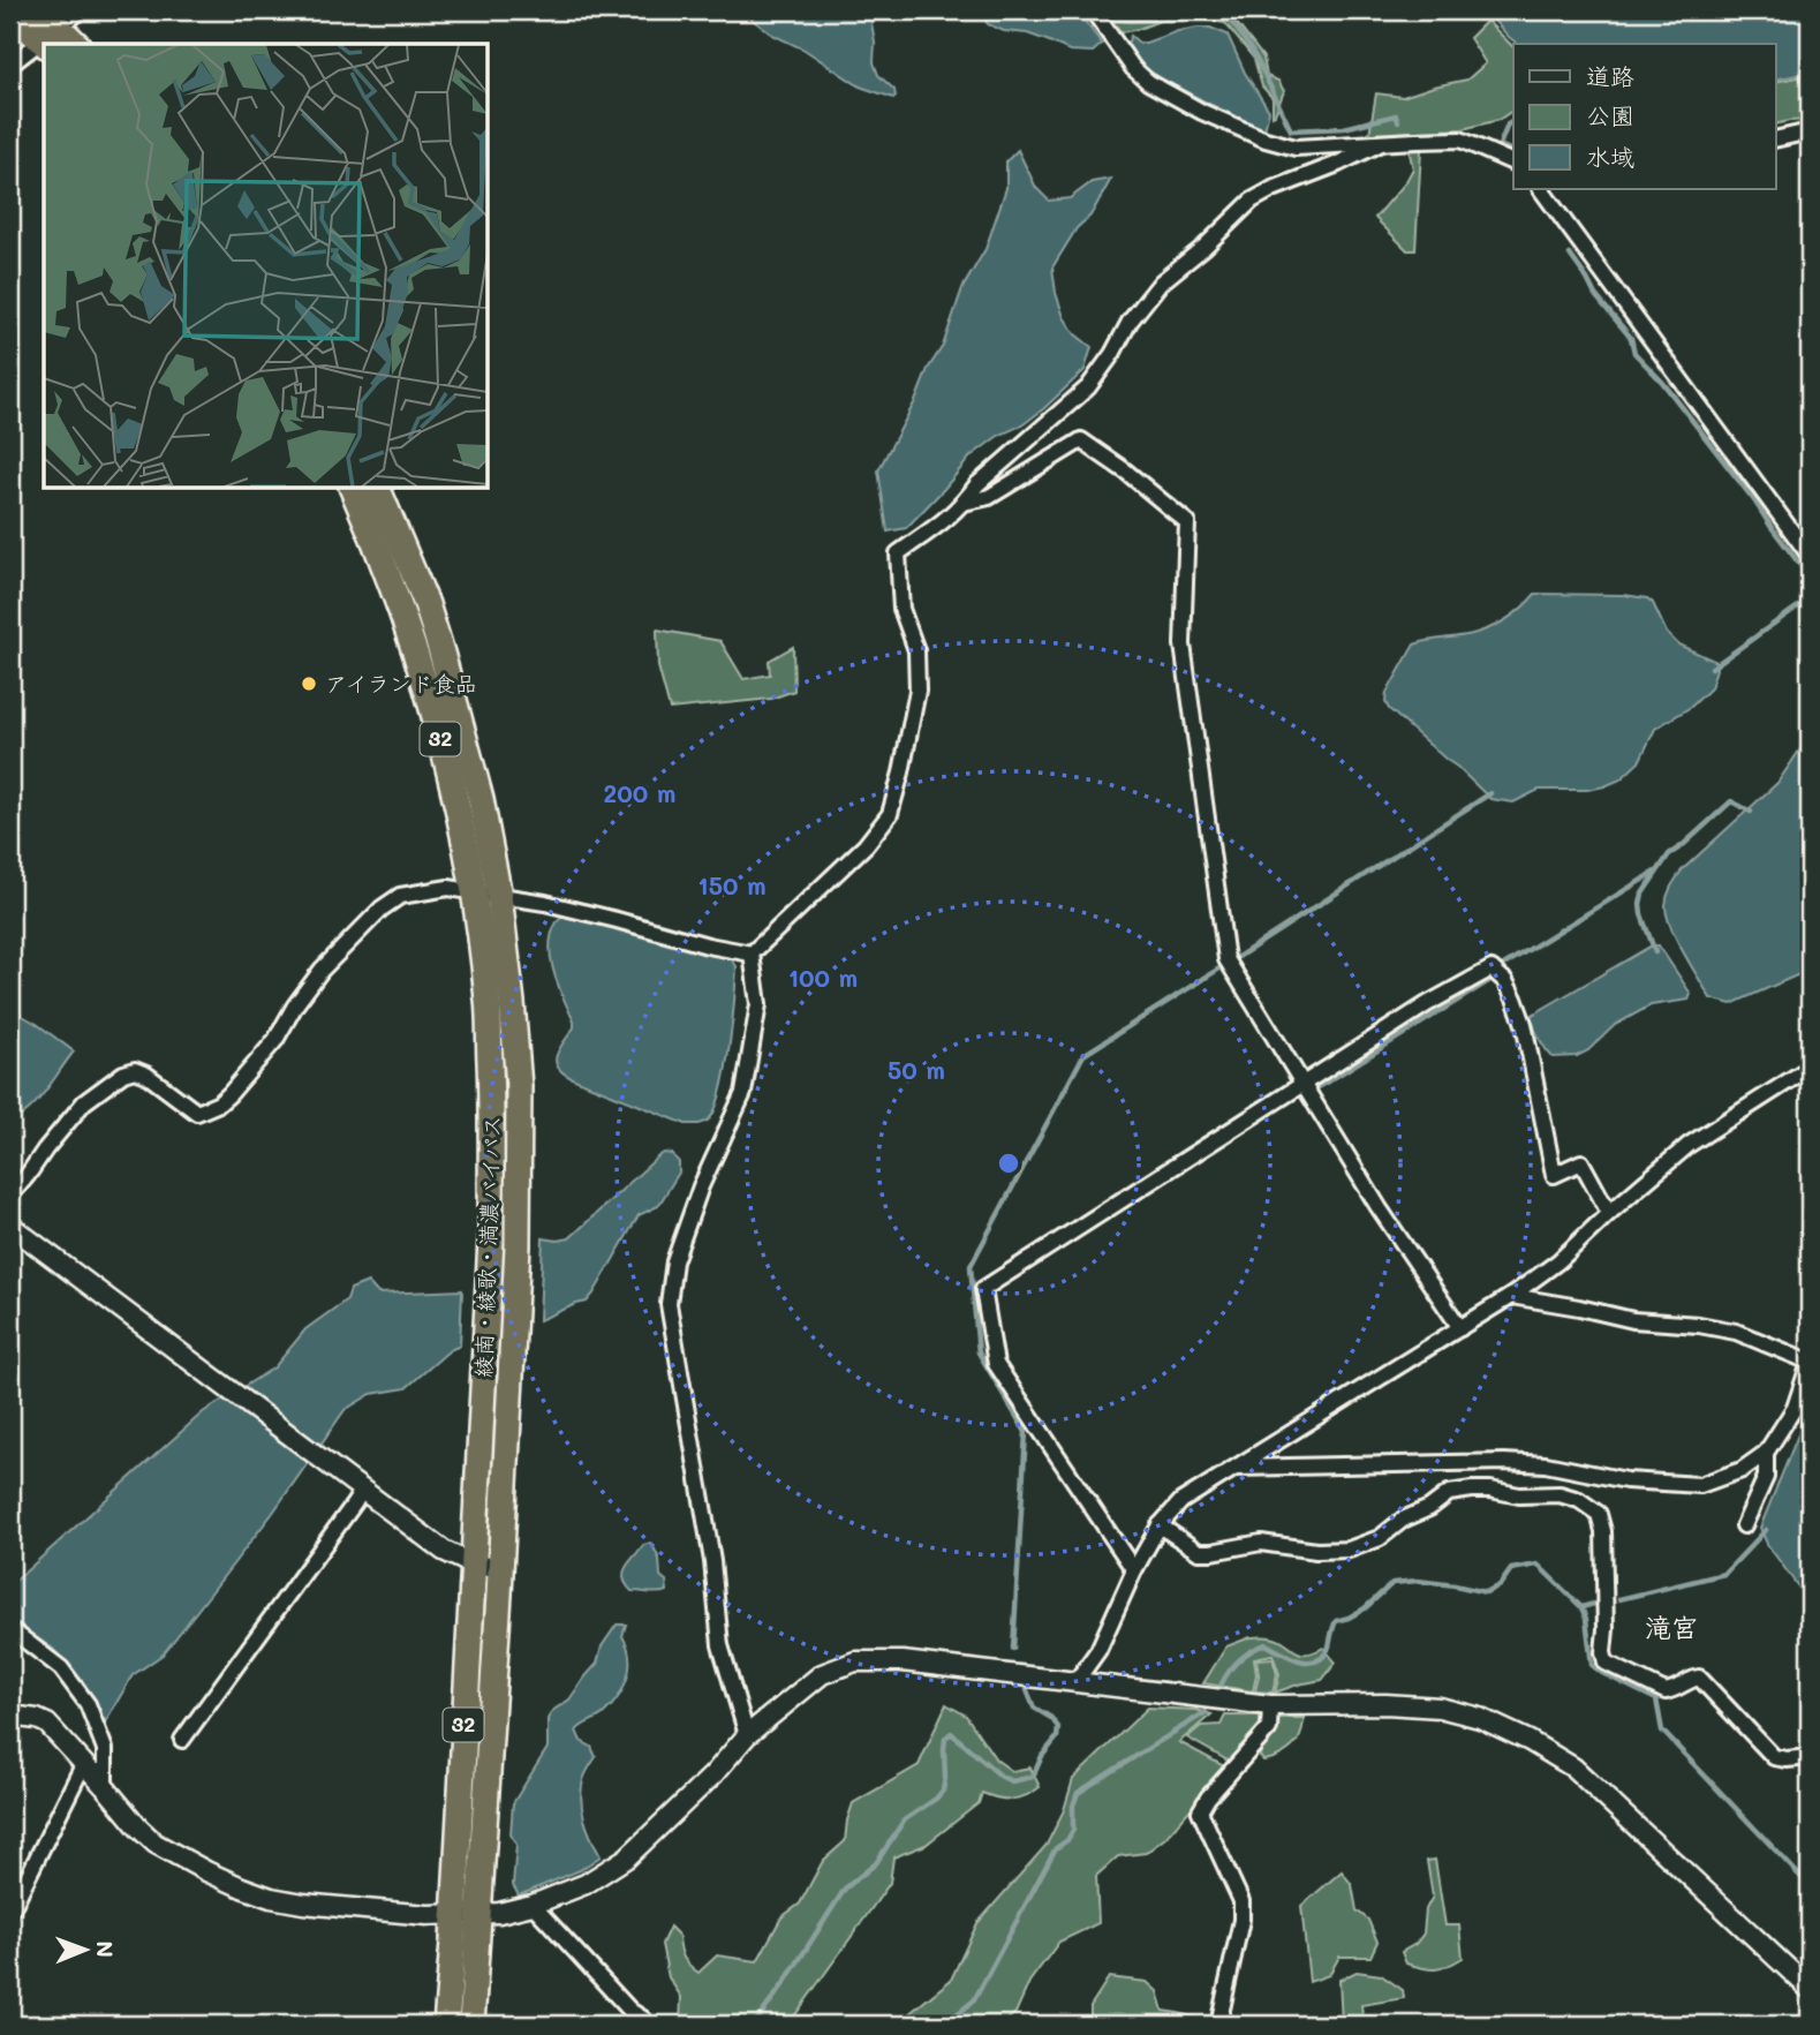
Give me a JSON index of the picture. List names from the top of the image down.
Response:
{
  "streets": {
    "highway": ["32", "綾南・綾歌・満濃バイパス"]
  },
  "districts": ["滝宮"],
  "places": ["アイランド食品"],
  "legend": ["道路", "公園", "水域"],
  "north": "right",
  "rings": [
    "200 m",
    "150 m",
    "100 m",
    "50 m"
  ]
}
